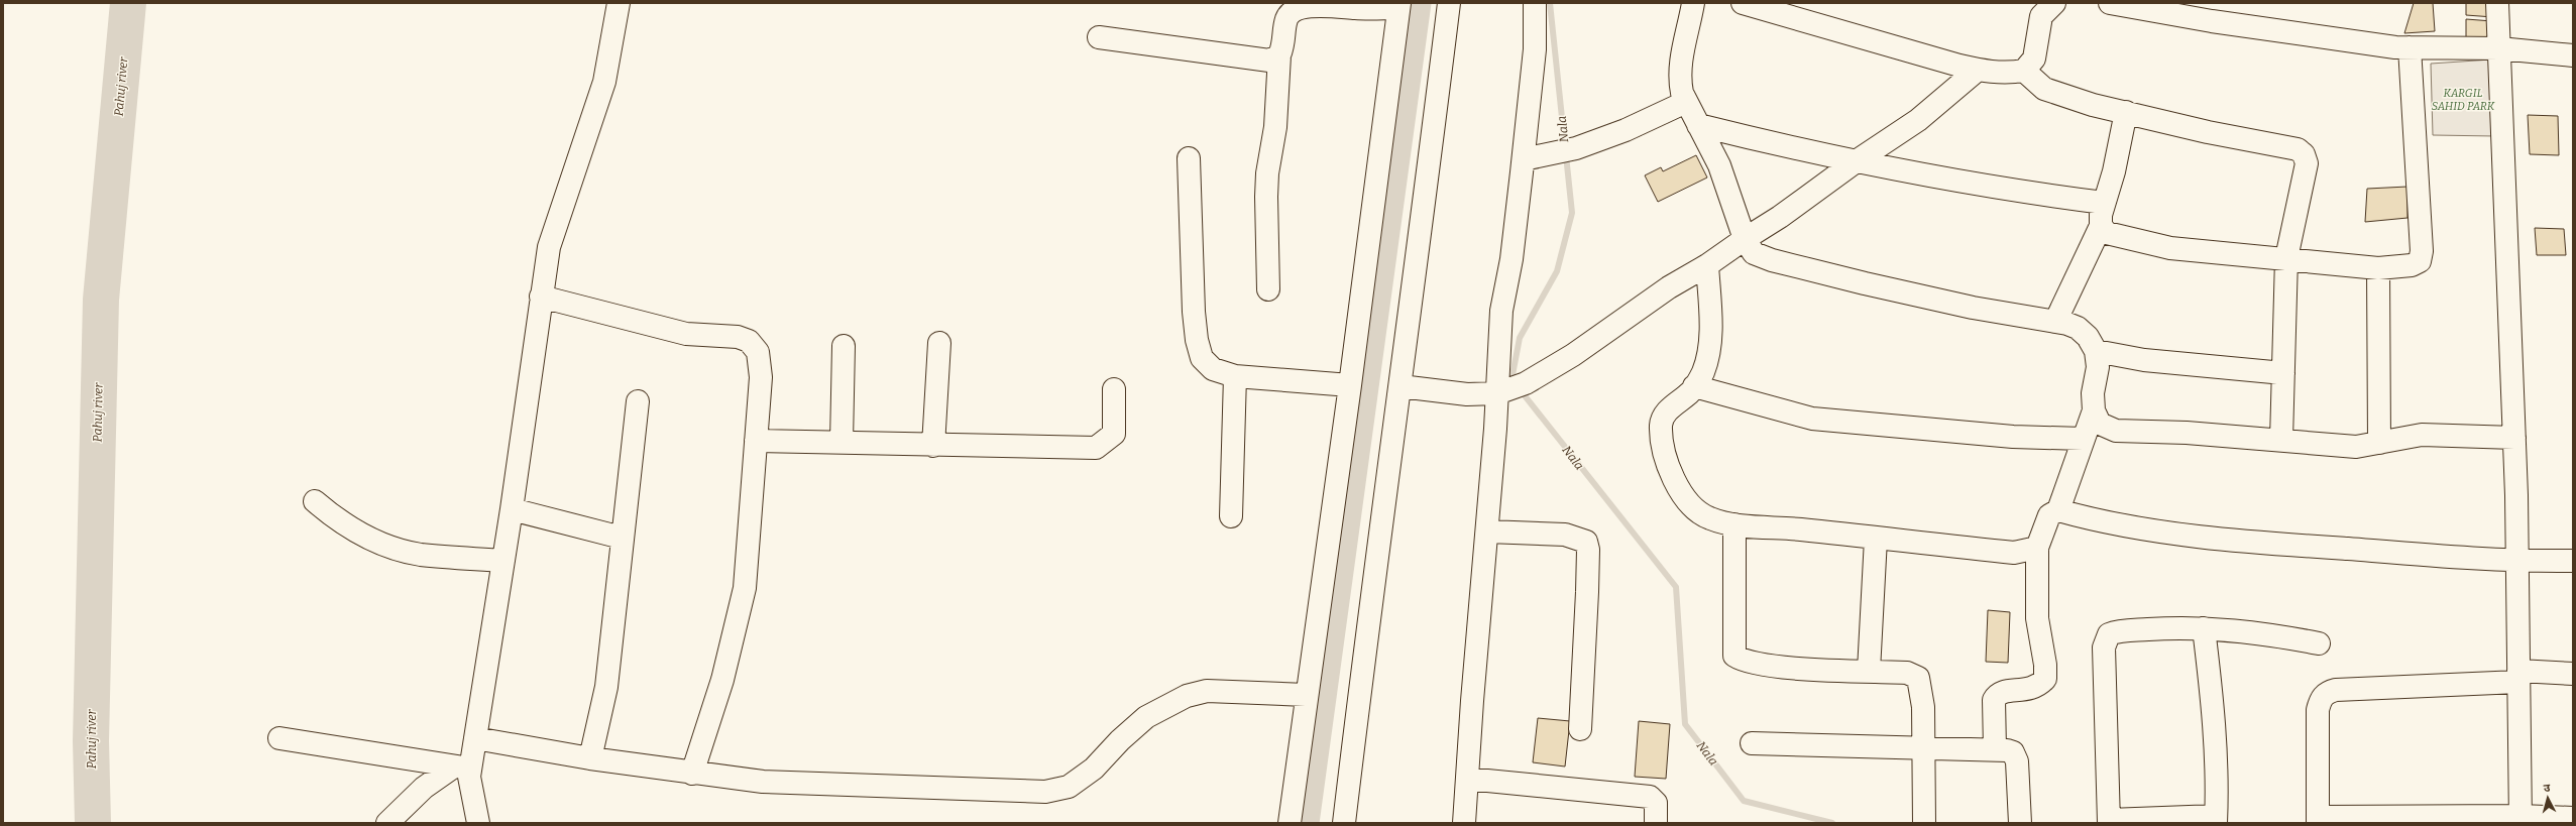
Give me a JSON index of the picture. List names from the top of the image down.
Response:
{
  "water": ["Pahuj river", "Nala"],
  "parks": ["KARGIL SAHID PARK"],
  "north": "top"
}
